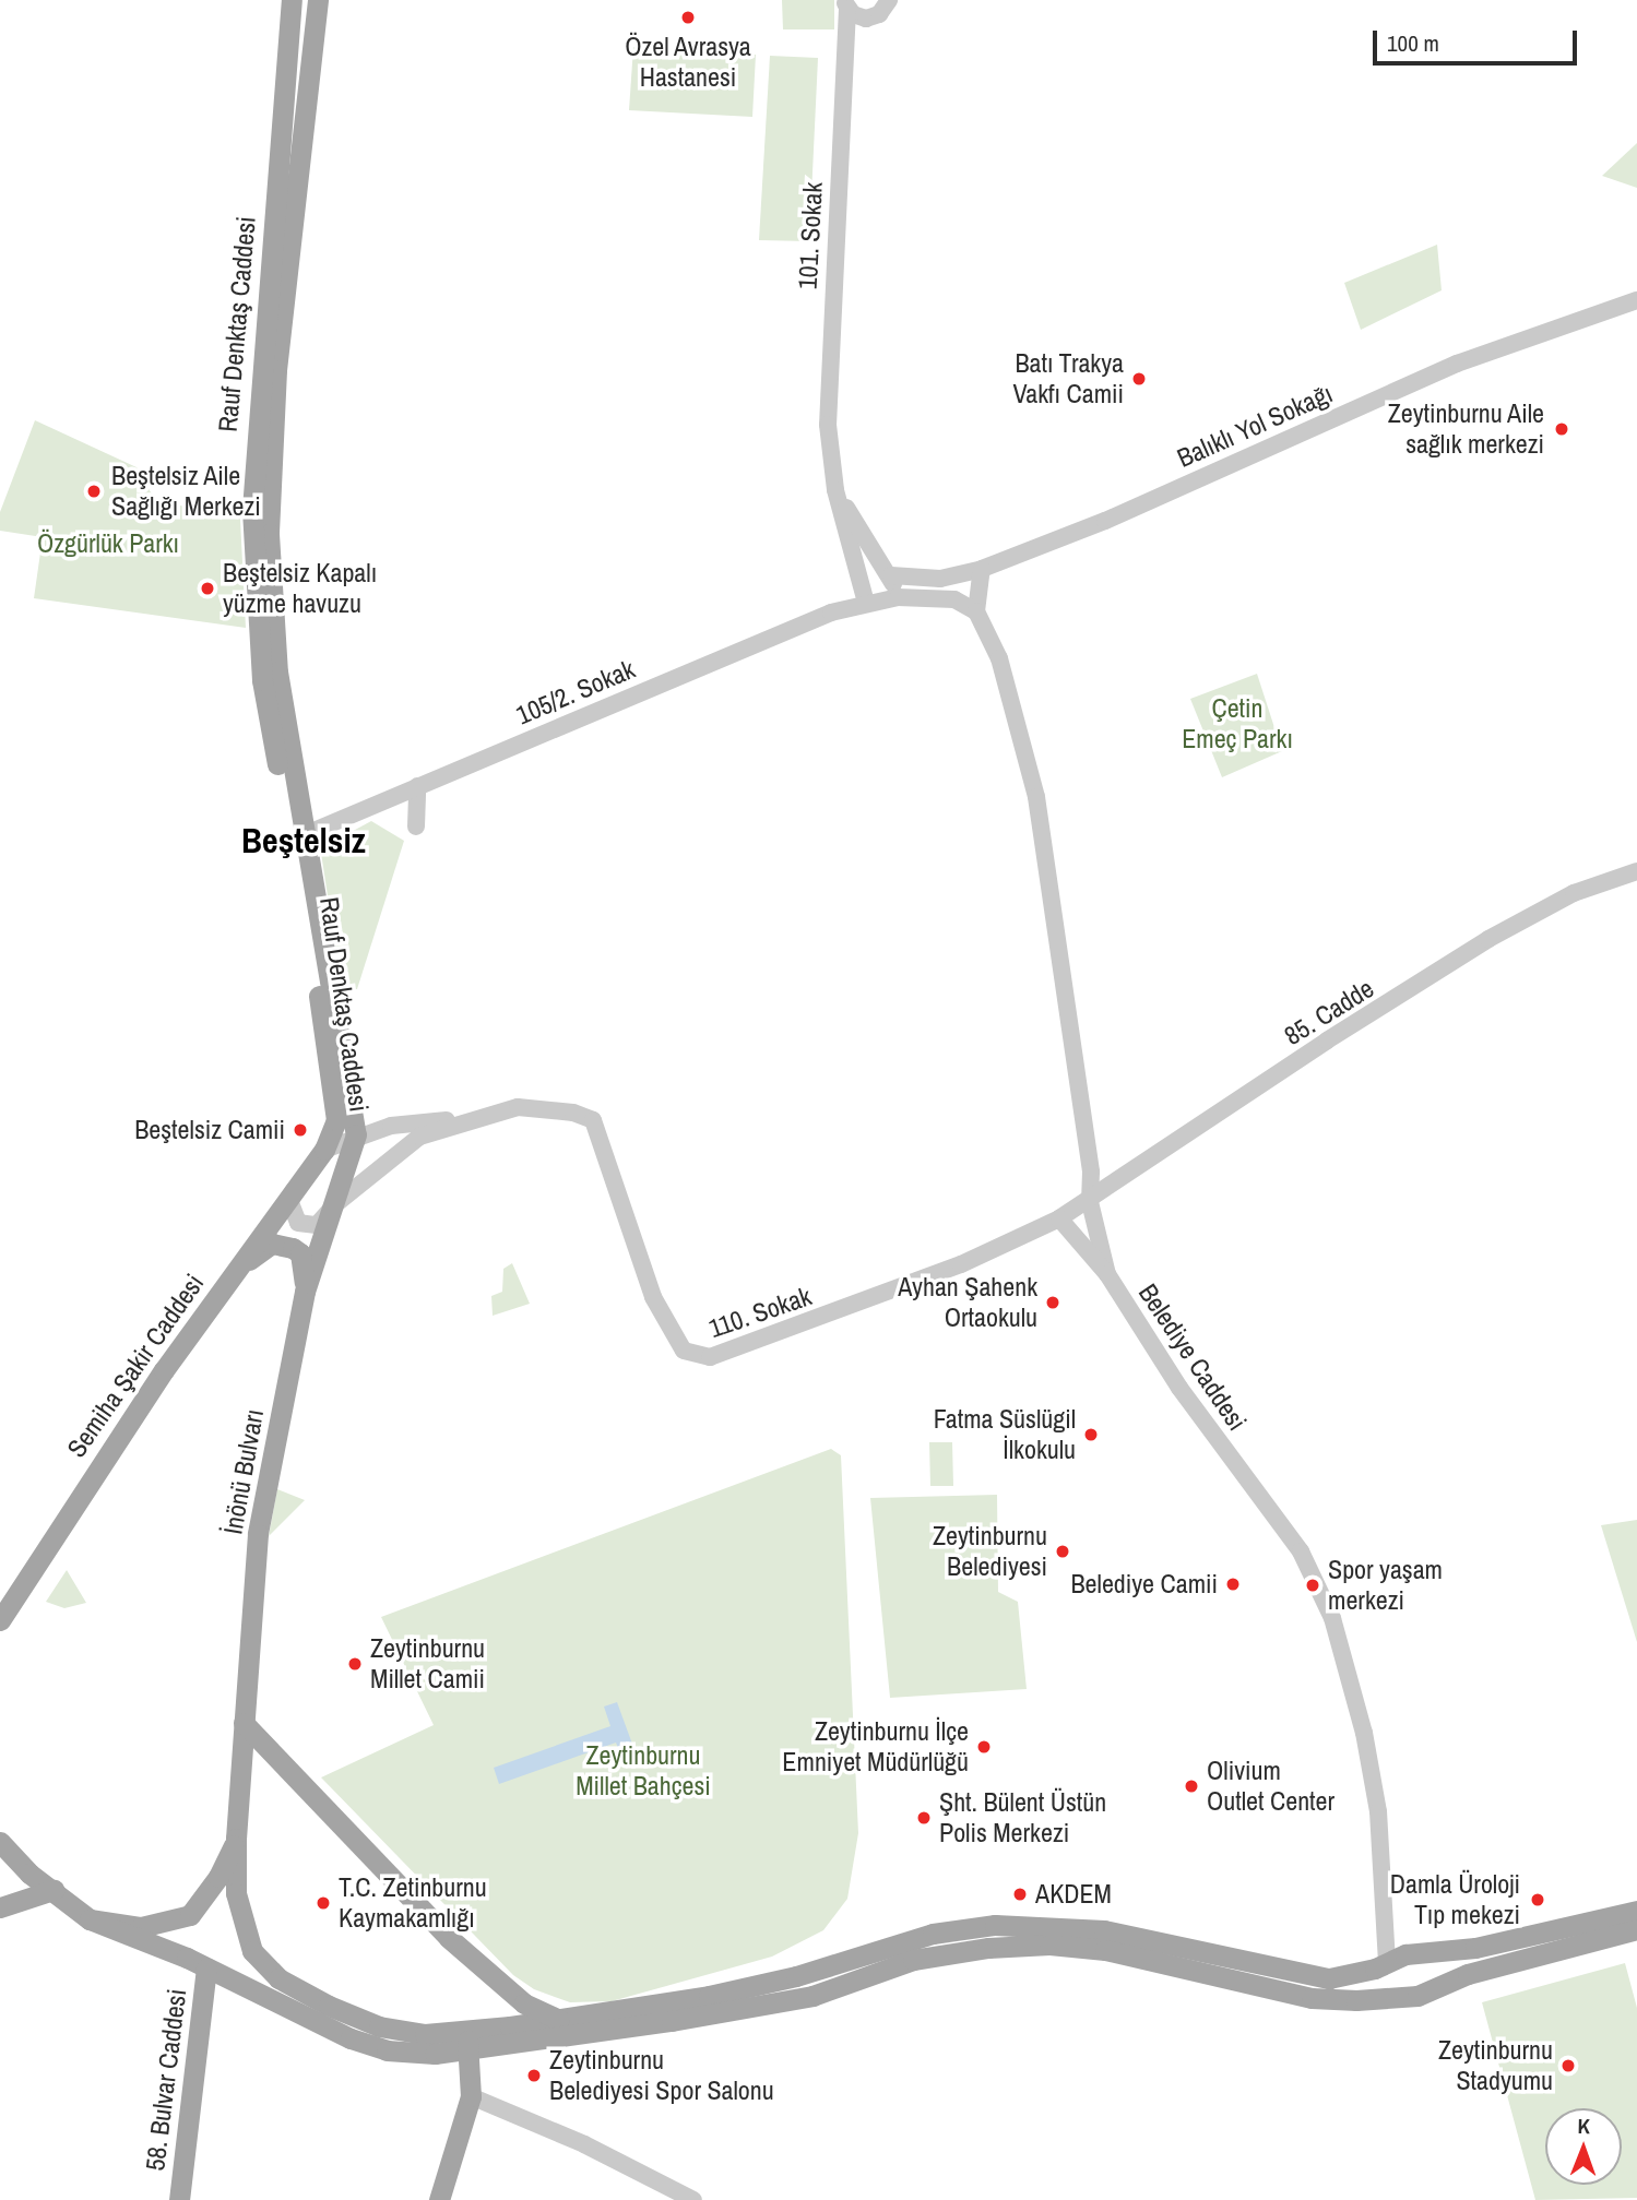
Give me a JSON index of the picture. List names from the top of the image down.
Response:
{
  "streets": {
    "main road": [
      "Rauf Denktaş Caddesi",
      "Semiha Şakir Caddesi",
      "İnönü Bulvarı",
      "58. Bulvar Caddesi"
    ],
    "street": [
      "101. Sokak",
      "Balıklı Yol Sokağı",
      "105/2. Sokak",
      "85. Cadde",
      "110. Sokak",
      "Belediye Caddesi"
    ]
  },
  "crossings": [
    ["Rauf Denktaş Caddesi", "105/2. Sokak"],
    ["Rauf Denktaş Caddesi", "Semiha Şakir Caddesi"],
    ["Rauf Denktaş Caddesi", "İnönü Bulvarı"],
    ["85. Cadde", "110. Sokak"],
    ["85. Cadde", "Belediye Caddesi"],
    ["110. Sokak", "Belediye Caddesi"]
  ],
  "districts": ["Beştelsiz"],
  "parks": ["Özgürlük Parkı", "Çetin Emeç Parkı", "Zeytinburnu Millet Bahçesi"],
  "places": [
    "Özel Avrasya Hastanesi",
    "Batı Trakya Vakfı Camii",
    "Zeytinburnu Aile sağlık merkezi",
    "Beştelsiz Aile Sağlığı Merkezi",
    "Beştelsiz Kapalı yüzme havuzu",
    "Beştelsiz Camii",
    "Ayhan Şahenk Ortaokulu",
    "Fatma Süslügil İlkokulu",
    "Zeytinburnu Belediyesi",
    "Belediye Camii",
    "Spor yaşam merkezi",
    "Zeytinburnu Millet Camii",
    "Zeytinburnu İlçe Emniyet Müdürlüğü",
    "Olivium Outlet Center",
    "Şht. Bülent Üstün Polis Merkezi",
    "AKDEM",
    "Damla Üroloji Tıp mekezi",
    "T.C. Zetinburnu Kaymakamlığı",
    "Zeytinburnu Stadyumu",
    "Zeytinburnu Belediyesi Spor Salonu"
  ],
  "scale_bar": "100 m",
  "north": "top"
}
